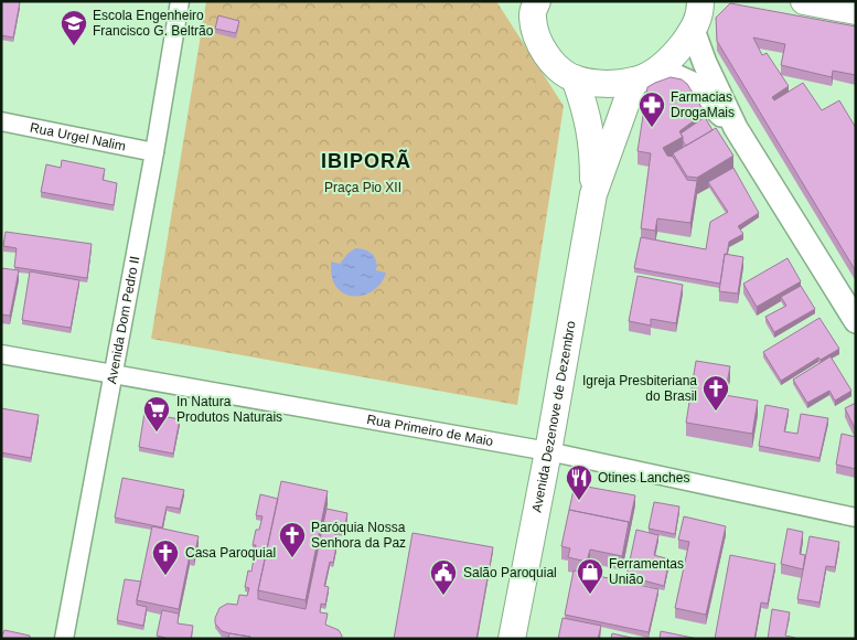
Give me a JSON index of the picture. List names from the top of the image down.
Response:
{
  "streets": {
    "main road": ["Avenida Dezenove de Dezembro"],
    "street": ["Rua Urgel Nalim", "Avenida Dom Pedro II", "Rua Primeiro de Maio"]
  },
  "crossings": [
    ["Rua Urgel Nalim", "Avenida Dom Pedro II"],
    ["Avenida Dom Pedro II", "Rua Primeiro de Maio"],
    ["Avenida Dezenove de Dezembro", "Rua Primeiro de Maio"]
  ],
  "districts": ["IBIPORÃ"],
  "parks": ["Praça Pio XII"],
  "places": {
    "school or university": ["Escola Engenheiro Francisco G. Beltrão"],
    "pharmacy": ["Farmacias DrogaMais"],
    "church": ["Igreja Presbiteriana do Brasil", "Paróquia Nossa Senhora da Paz", "Casa Paroquial"],
    "supermarket": ["In Natura Produtos Naturais"],
    "restaurant": ["Otines Lanches"],
    "shop": ["Ferramentas União"],
    "public building": ["Salão Paroquial"]
  }
}
